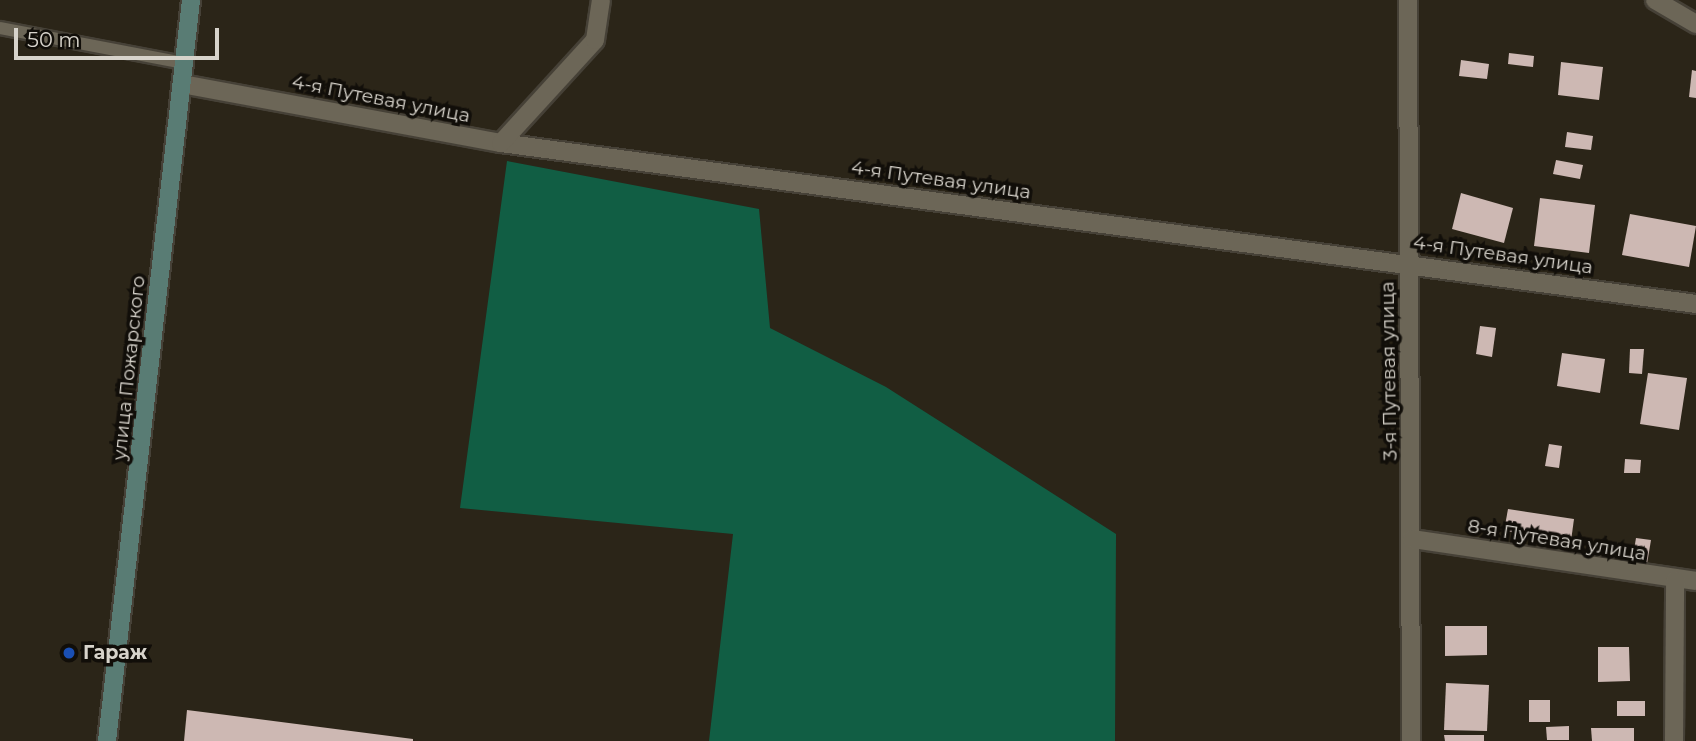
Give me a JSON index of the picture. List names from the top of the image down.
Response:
{
  "streets": {
    "street": [
      "4-я Путевая улица",
      "улица Пожарского",
      "3-я Путевая улица",
      "8-я Путевая улица"
    ]
  },
  "crossings": [
    ["4-я Путевая улица", "улица Пожарского"],
    ["4-я Путевая улица", "3-я Путевая улица"],
    ["3-я Путевая улица", "8-я Путевая улица"]
  ],
  "places": ["Гараж"],
  "scale_bar": "50 m"
}
